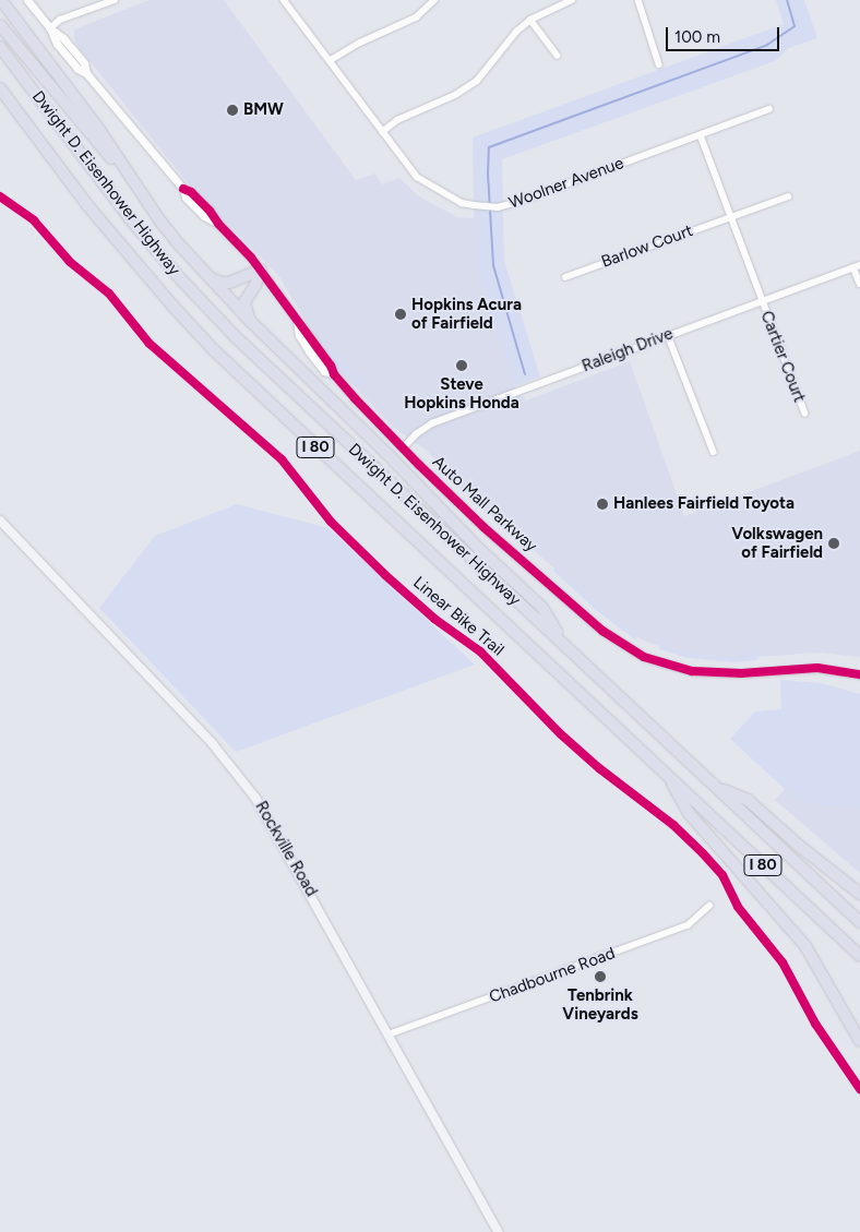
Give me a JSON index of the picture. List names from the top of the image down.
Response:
{
  "streets": {
    "highway": ["Dwight D. Eisenhower Highway", "I 80"],
    "main road": ["Rockville Road"],
    "street": [
      "Woolner Avenue",
      "Barlow Court",
      "Raleigh Drive",
      "Cartier Court",
      "Auto Mall Parkway",
      "Chadbourne Road"
    ],
    "cycle path": ["Linear Bike Trail"]
  },
  "crossings": [
    ["Raleigh Drive", "Cartier Court"],
    ["Raleigh Drive", "Auto Mall Parkway"],
    ["Rockville Road", "Chadbourne Road"]
  ],
  "places": [
    "BMW",
    "Hopkins Acura of Fairfield",
    "Steve Hopkins Honda",
    "Hanlees Fairfield Toyota",
    "Volkswagen of Fairfield",
    "Tenbrink Vineyards"
  ],
  "scale_bar": "100 m"
}
